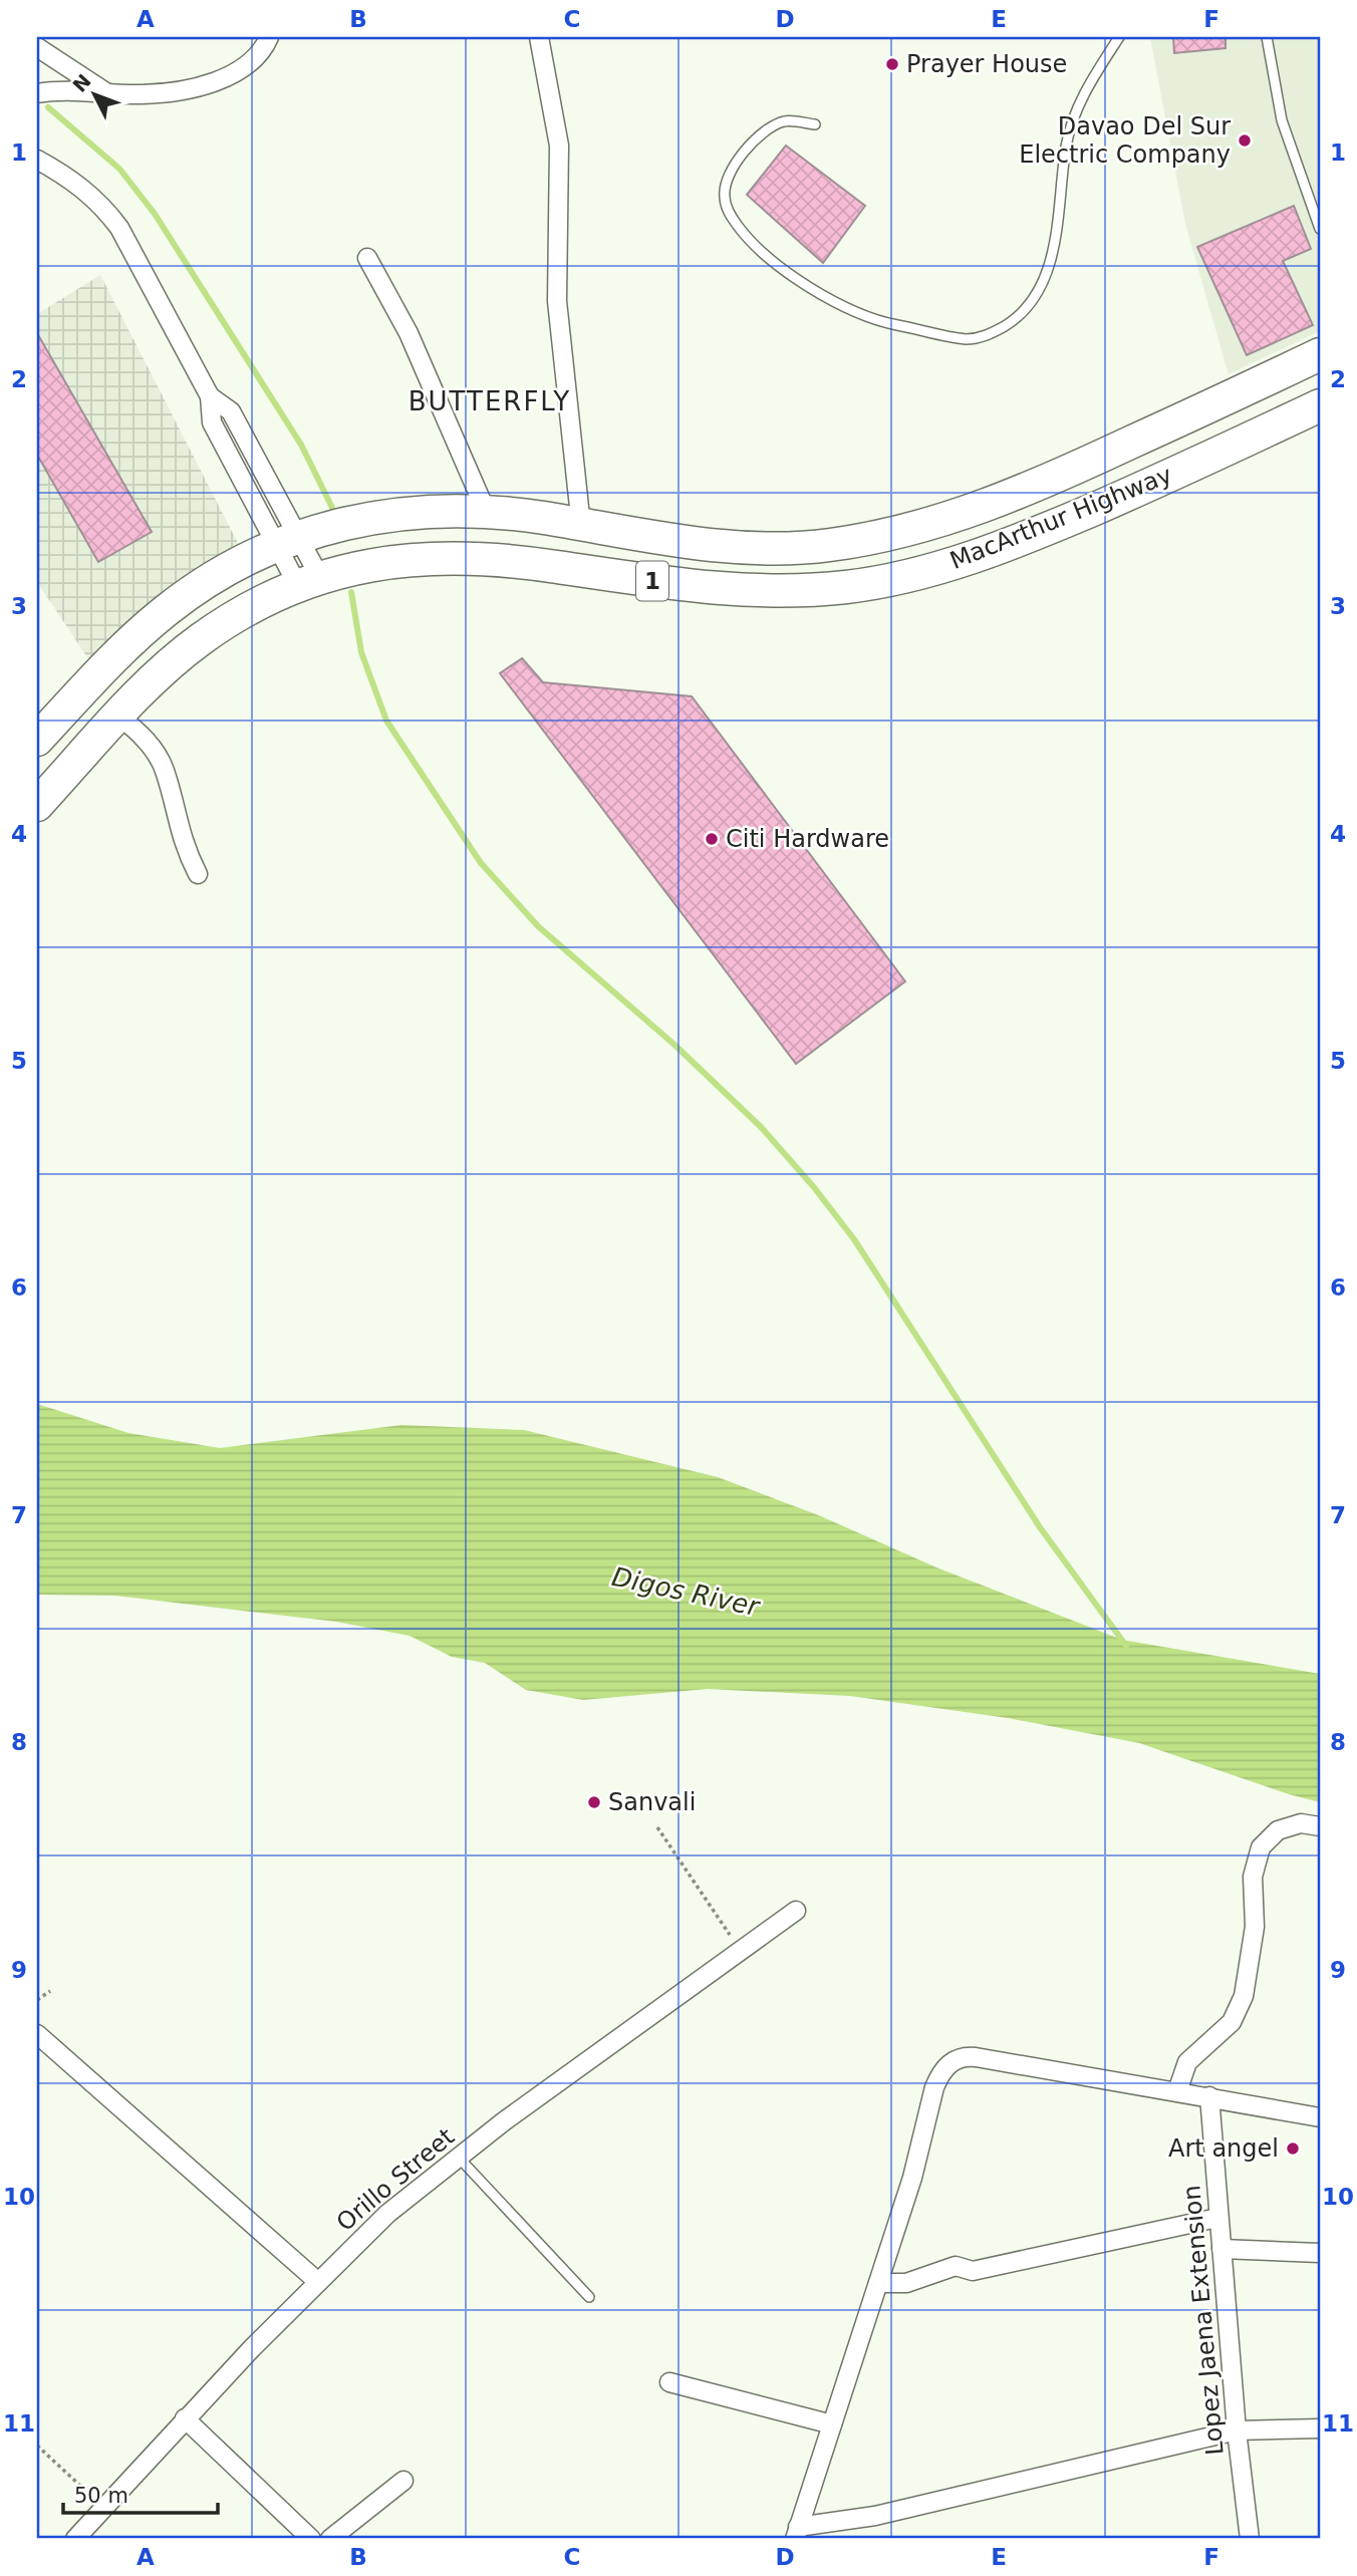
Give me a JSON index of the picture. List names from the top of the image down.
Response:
{
  "streets": {
    "highway": ["MacArthur Highway", "1"],
    "street": ["Orillo Street", "Lopez Jaena Extension"]
  },
  "districts": ["BUTTERFLY"],
  "water": ["Digos River"],
  "places": [
    "Prayer House",
    "Davao Del Sur Electric Company",
    "Citi Hardware",
    "Sanvali",
    "Art angel"
  ],
  "scale_bar": "50 m",
  "north": "top left",
  "grid": {
    "columns": [
      "A",
      "B",
      "C",
      "D",
      "E",
      "F"
    ],
    "rows": [
      "1",
      "2",
      "3",
      "4",
      "5",
      "6",
      "7",
      "8",
      "9",
      "10",
      "11"
    ]
  }
}
